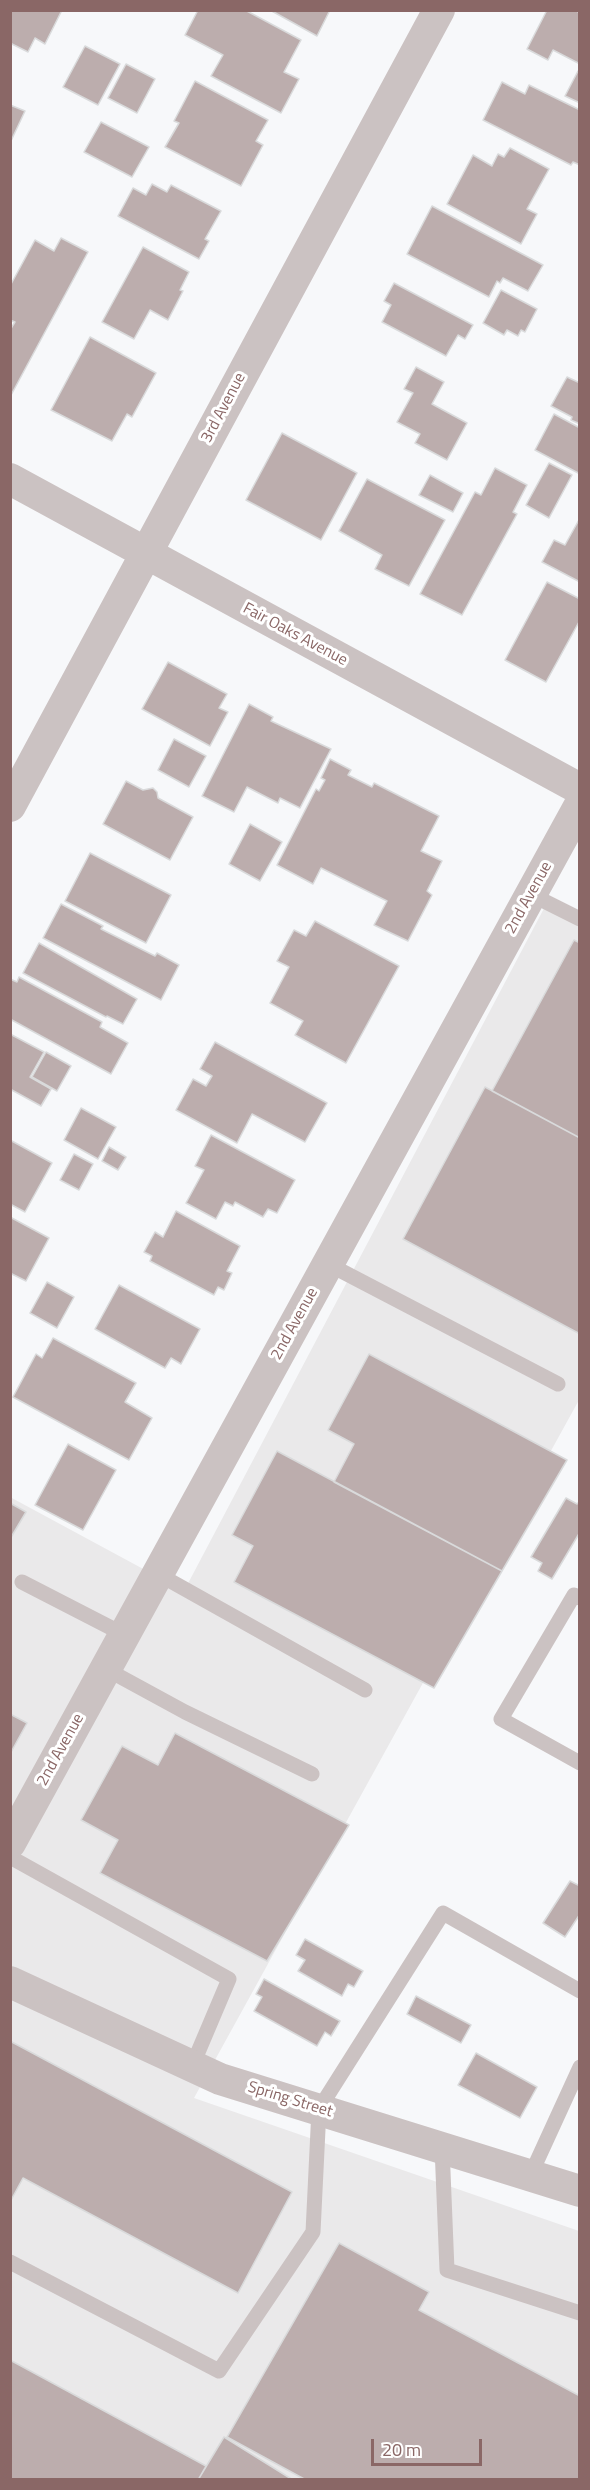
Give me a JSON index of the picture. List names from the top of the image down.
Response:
{
  "streets": {
    "street": [
      "3rd Avenue",
      "Fair Oaks Avenue",
      "2nd Avenue",
      "Spring Street"
    ]
  },
  "crossings": [
    ["3rd Avenue", "Fair Oaks Avenue"]
  ],
  "scale_bar": "20 m"
}
